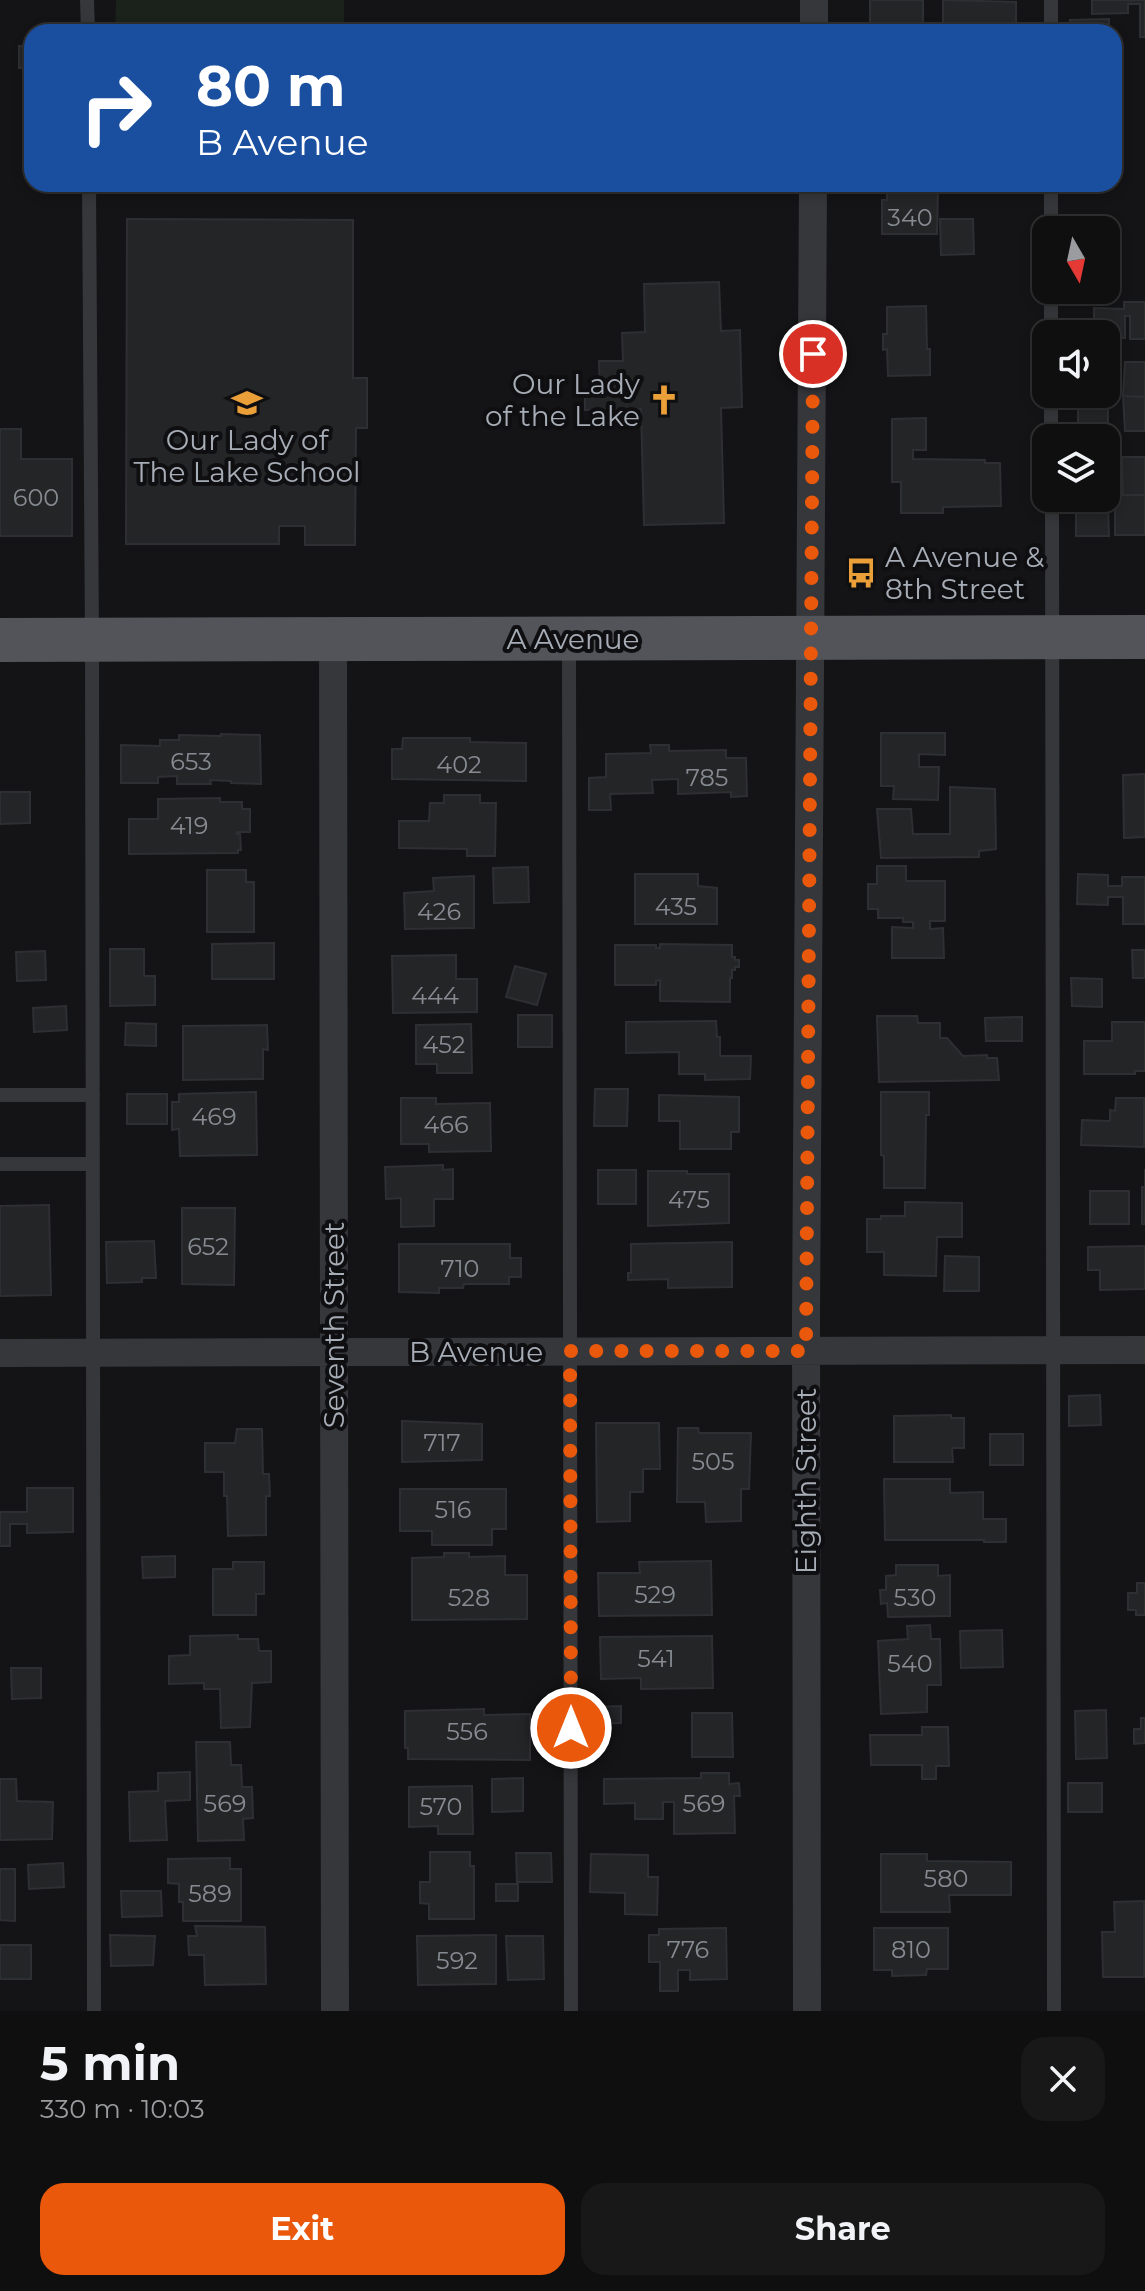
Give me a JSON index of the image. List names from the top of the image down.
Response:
{
  "streets": {
    "main road": ["A Avenue"],
    "street": ["Seventh Street", "B Avenue", "Eighth Street"]
  },
  "crossings": [
    ["A Avenue", "Seventh Street"],
    ["A Avenue", "Eighth Street"],
    ["Seventh Street", "B Avenue"],
    ["B Avenue", "Eighth Street"]
  ],
  "places": {
    "church": ["Our Lady of the Lake"],
    "school or university": ["Our Lady of The Lake School"],
    "bus stop": ["A Avenue & 8th Street"]
  },
  "house_numbers": [
    "340",
    "600",
    "653",
    "402",
    "785",
    "419",
    "435",
    "426",
    "444",
    "452",
    "469",
    "466",
    "475",
    "652",
    "710",
    "717",
    "505",
    "516",
    "529",
    "528",
    "530",
    "541",
    "540",
    "556",
    "569",
    "569",
    "570",
    "580",
    "589",
    "776",
    "810",
    "592"
  ],
  "north": "bottom",
  "page": {
    "turn": ["80 m", "B Avenue"],
    "heading": ["5 min", "330 m · 10:03"],
    "buttons": ["Exit", "Share"]
  }
}
